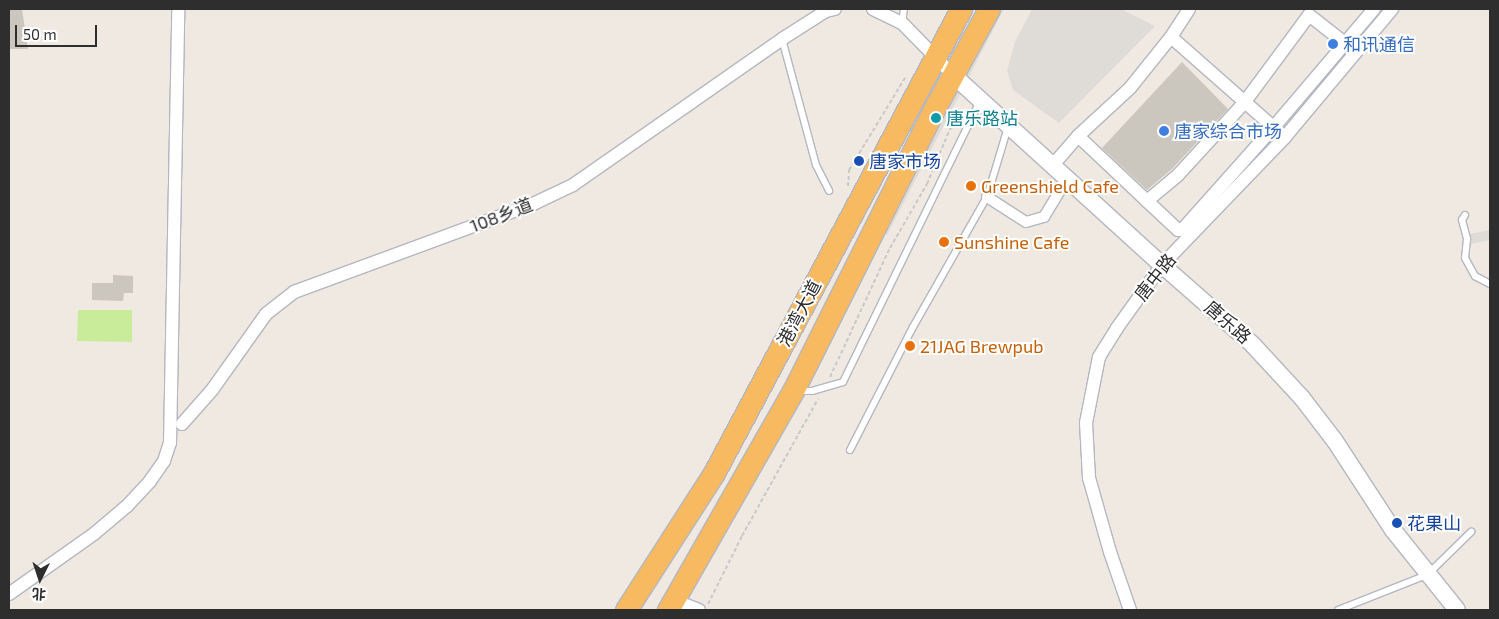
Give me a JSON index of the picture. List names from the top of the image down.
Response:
{
  "streets": {
    "highway": ["港湾大道"],
    "street": ["108乡道", "唐中路", "唐乐路"]
  },
  "crossings": [
    ["唐中路", "唐乐路"],
    ["港湾大道", "唐乐路"]
  ],
  "places": [
    "和讯通信",
    "唐乐路站",
    "唐家综合市场",
    "唐家市场",
    "Greenshield Cafe",
    "Sunshine Cafe",
    "21JAG Brewpub",
    "花果山"
  ],
  "scale_bar": "50 m",
  "north": "bottom"
}
